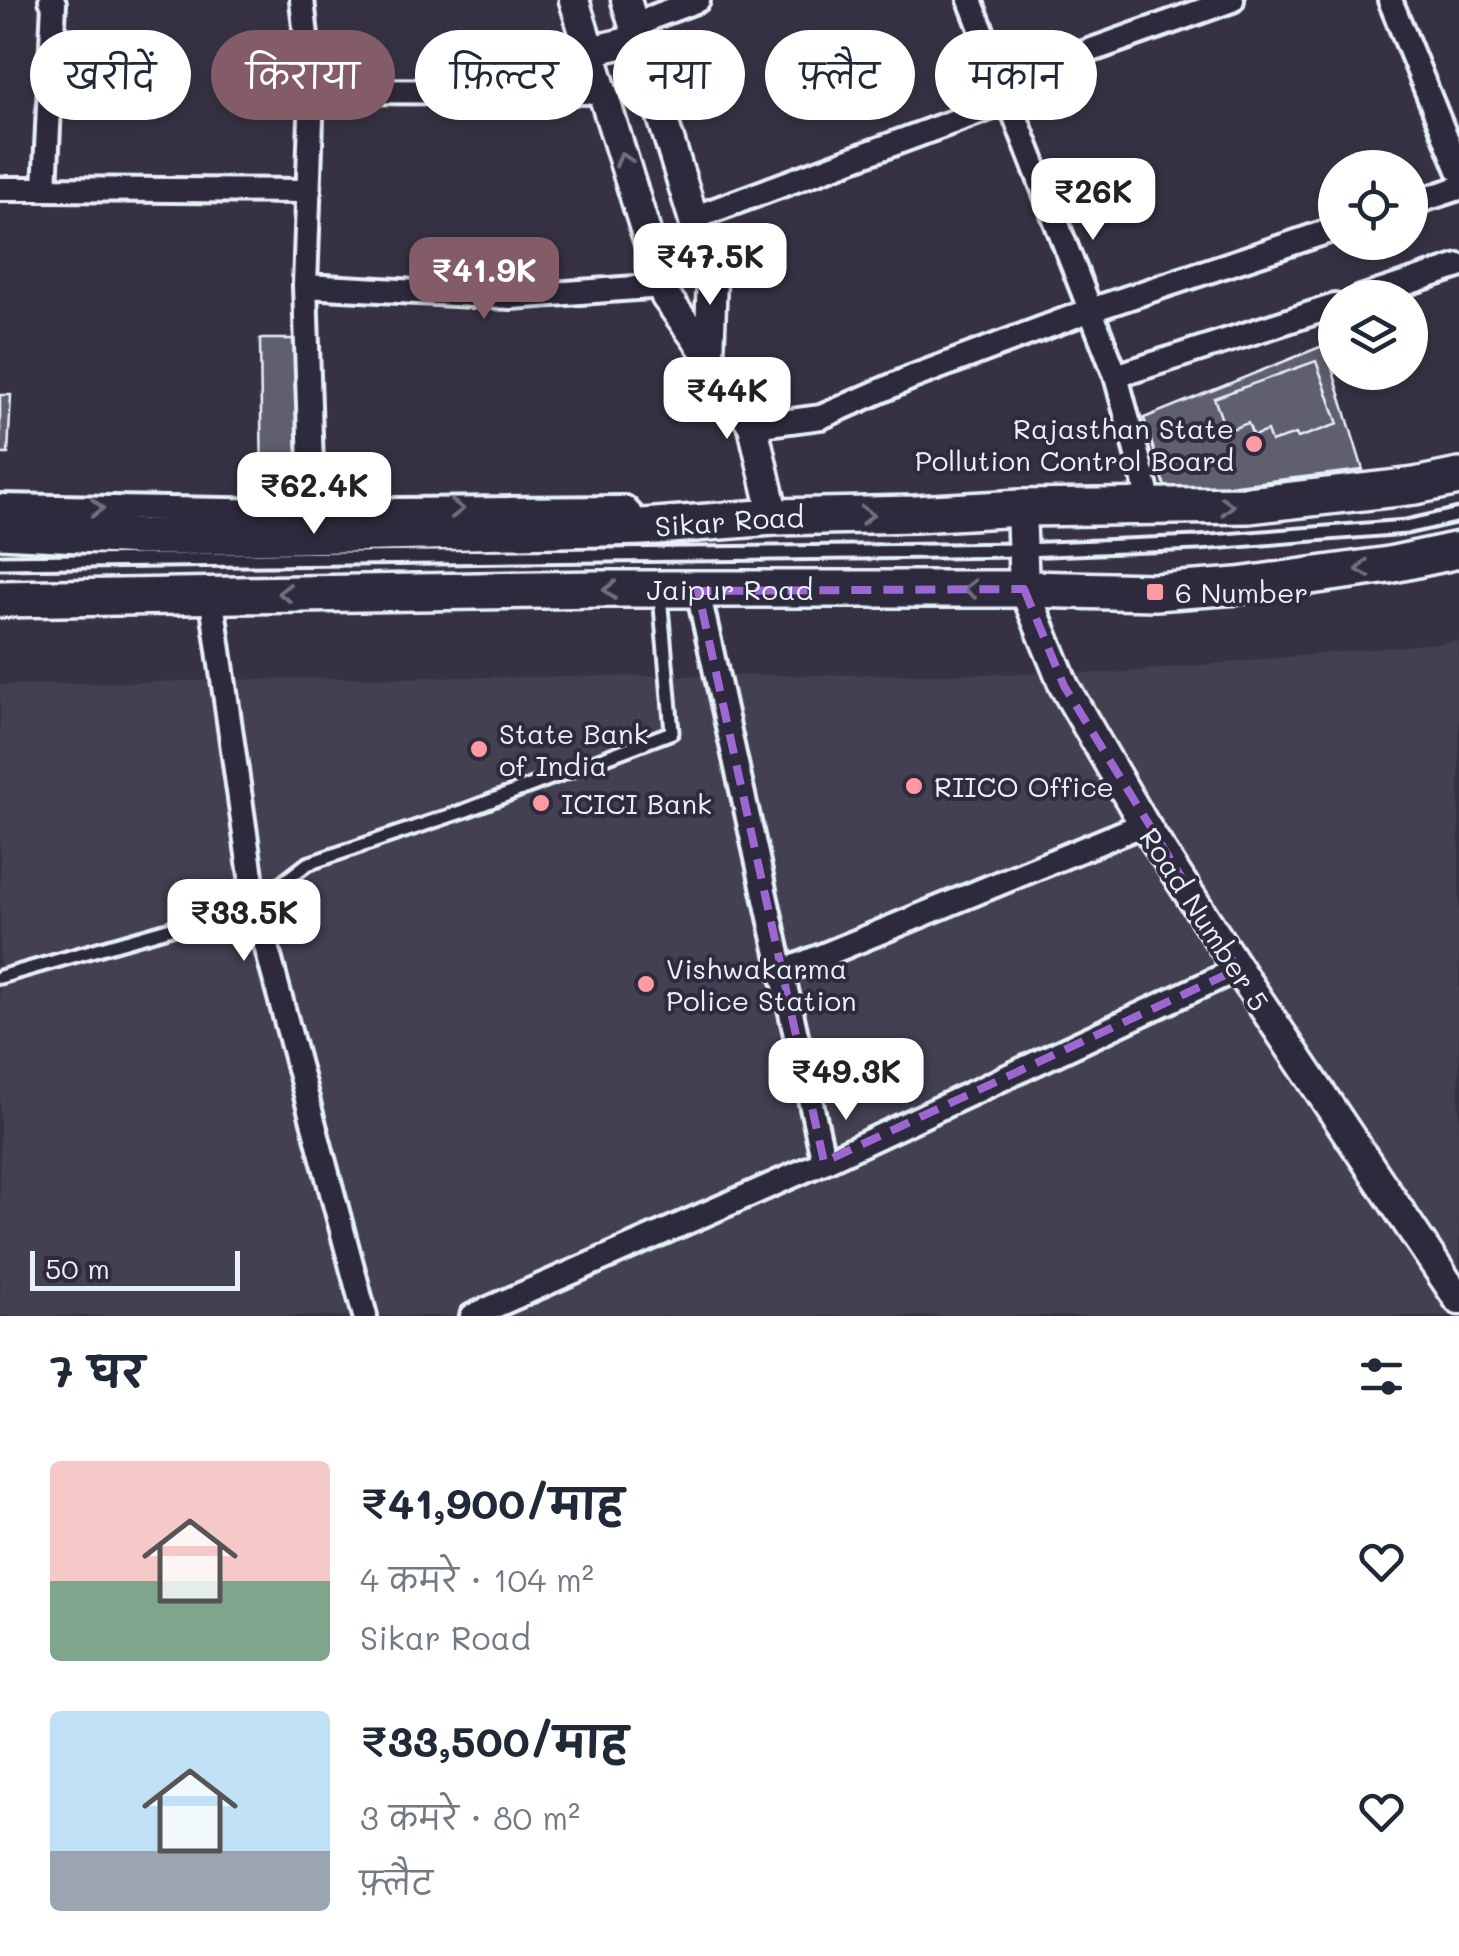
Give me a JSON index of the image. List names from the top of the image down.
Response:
{
  "streets": {
    "main road": ["Sikar Road", "Jaipur Road"],
    "street": ["Road Number 5"]
  },
  "crossings": [
    ["Sikar Road", "Road Number 5"],
    ["Jaipur Road", "Road Number 5"]
  ],
  "one_way": ["Sikar Road", "Jaipur Road"],
  "places": {
    "other": [
      "Rajasthan State Pollution Control Board",
      "State Bank of India",
      "RIICO Office",
      "ICICI Bank",
      "Vishwakarma Police Station"
    ],
    "transit": ["6 Number"]
  },
  "scale_bar": "50 m",
  "page": {
    "chip": [
      "खरीदें",
      "किराया",
      "फ़िल्टर",
      "नया",
      "फ़्लैट",
      "मकान"
    ],
    "price": [
      "₹26K",
      "₹47.5K",
      "₹41.9K",
      "₹44K",
      "₹62.4K",
      "₹33.5K",
      "₹49.3K"
    ],
    "scale": "50 m",
    "heading": "7 घर",
    "list": [
      {
        "name": "₹41,900/माह",
        "note": "4 कमरे · 104 m² · Sikar Road"
      },
      {
        "name": "₹33,500/माह",
        "note": "3 कमरे · 80 m² · फ़्लैट"
      }
    ]
  }
}
